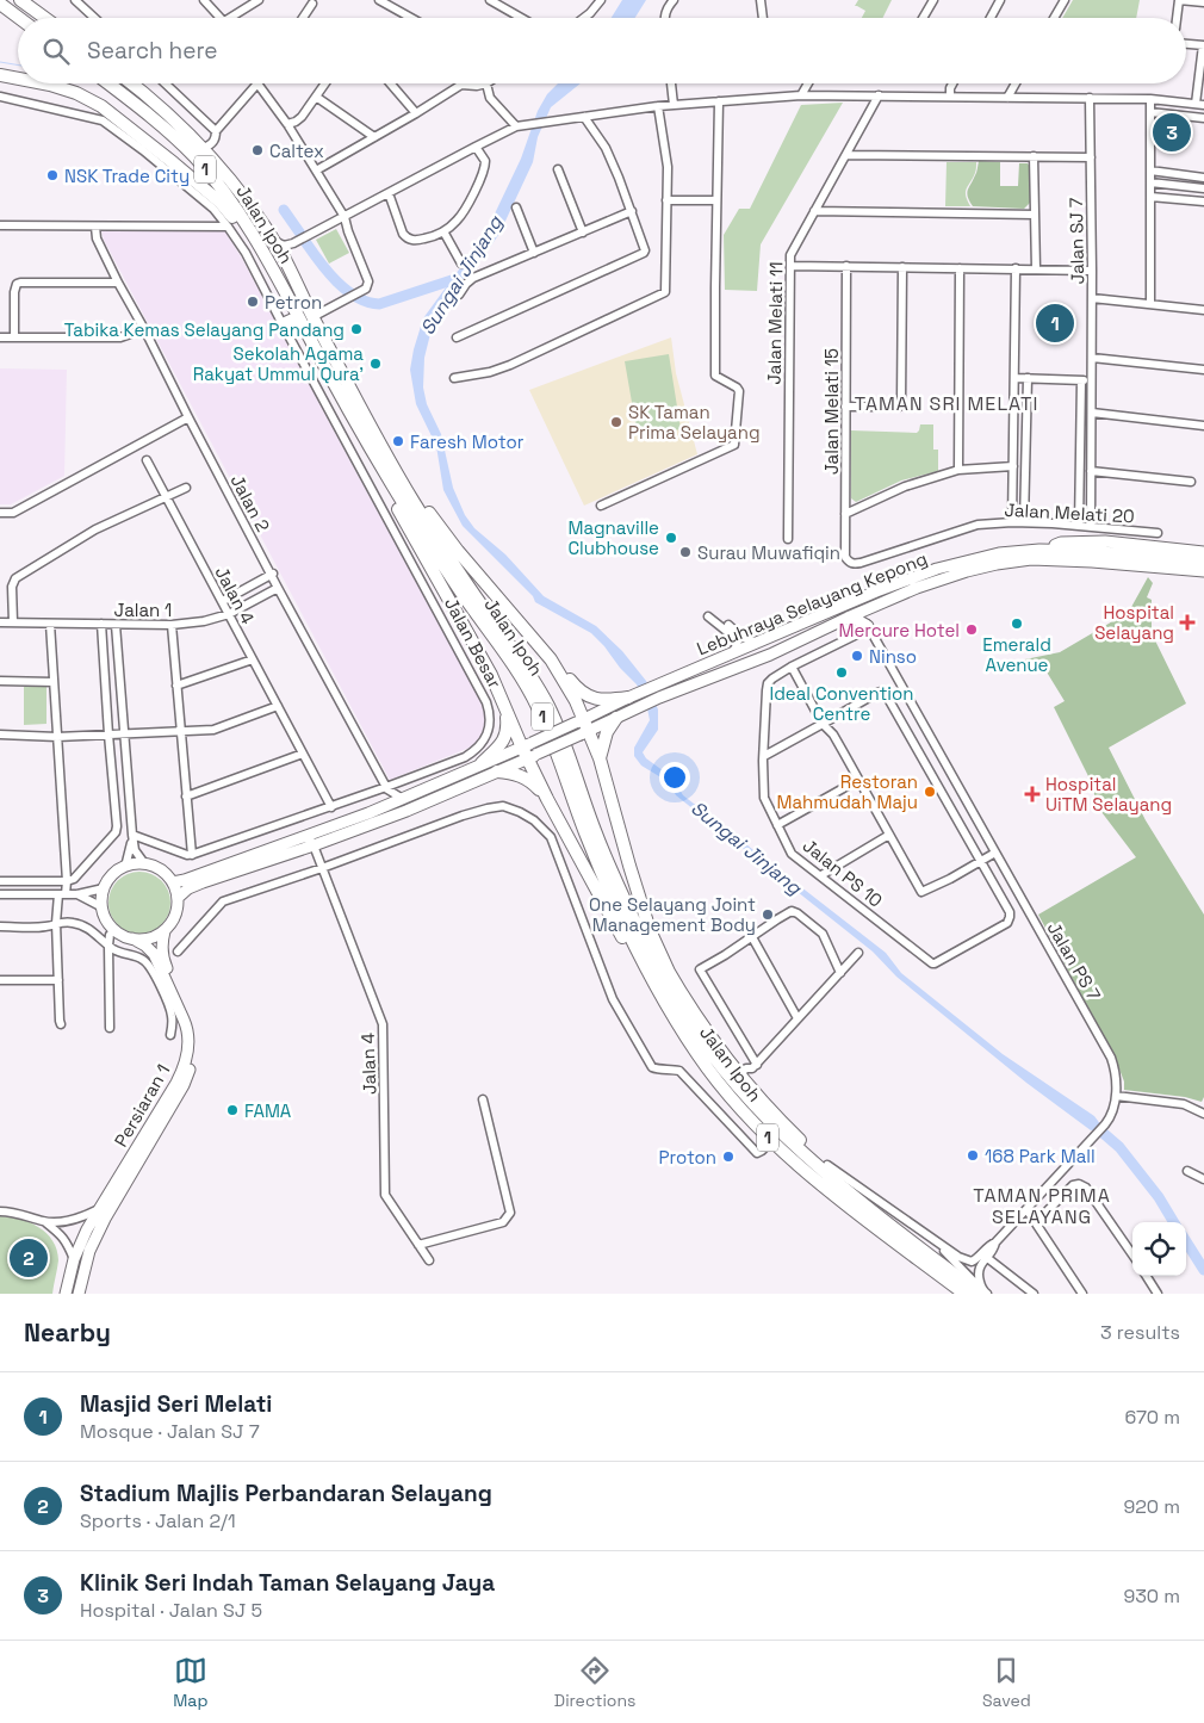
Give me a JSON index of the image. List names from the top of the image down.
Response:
{
  "streets": {
    "highway": ["1", "Jalan Ipoh"],
    "main road": ["Lebuhraya Selayang Kepong", "Persiaran 1"],
    "street": [
      "Jalan SJ 7",
      "Jalan Melati 11",
      "Jalan Melati 15",
      "Jalan 2",
      "Jalan Melati 20",
      "Jalan 4",
      "Jalan 1",
      "Jalan Besar",
      "Jalan PS 10",
      "Jalan PS 7"
    ]
  },
  "crossings": [
    ["Jalan Ipoh", "Jalan PS 7"],
    ["Jalan SJ 7", "Jalan Melati 20"],
    ["Jalan Melati 15", "Jalan Melati 20"],
    ["Jalan 2", "Jalan 1"],
    ["Jalan 2", "Jalan Besar"],
    ["Jalan 4", "Jalan 1"],
    ["Jalan 4", "Jalan Besar"],
    ["Lebuhraya Selayang Kepong", "Jalan PS 7"],
    ["Jalan PS 10", "Jalan PS 7"]
  ],
  "districts": ["TAMAN SRI MELATI", "TAMAN PRIMA SELAYANG"],
  "water": ["Sungai Jinjang"],
  "places": {
    "other": [
      "Caltex",
      "NSK Trade City",
      "Petron",
      "Tabika Kemas Selayang Pandang",
      "Sekolah Agama Rakyat Ummul Qura'",
      "SK Taman Prima Selayang",
      "Faresh Motor",
      "Magnaville Clubhouse",
      "Surau Muwafiqin",
      "Emerald Avenue",
      "Mercure Hotel",
      "Ninso",
      "Ideal Convention Centre",
      "Restoran Mahmudah Maju",
      "One Selayang Joint Management Body",
      "FAMA",
      "168 Park Mall",
      "Proton"
    ],
    "health": ["Hospital Selayang", "Hospital UiTM Selayang"]
  },
  "page": {
    "search": "Search here",
    "pins": ["3", "1", "2"],
    "heading": ["Nearby", "3 results"],
    "list": [
      {
        "mark": "1",
        "name": "Masjid Seri Melati",
        "note": "Mosque · Jalan SJ 7",
        "value": "670 m"
      },
      {
        "mark": "2",
        "name": "Stadium Majlis Perbandaran Selayang",
        "note": "Sports · Jalan 2/1",
        "value": "920 m"
      },
      {
        "mark": "3",
        "name": "Klinik Seri Indah Taman Selayang Jaya",
        "note": "Hospital · Jalan SJ 5",
        "value": "930 m"
      }
    ],
    "nav": ["Map", "Directions", "Saved"]
  }
}
